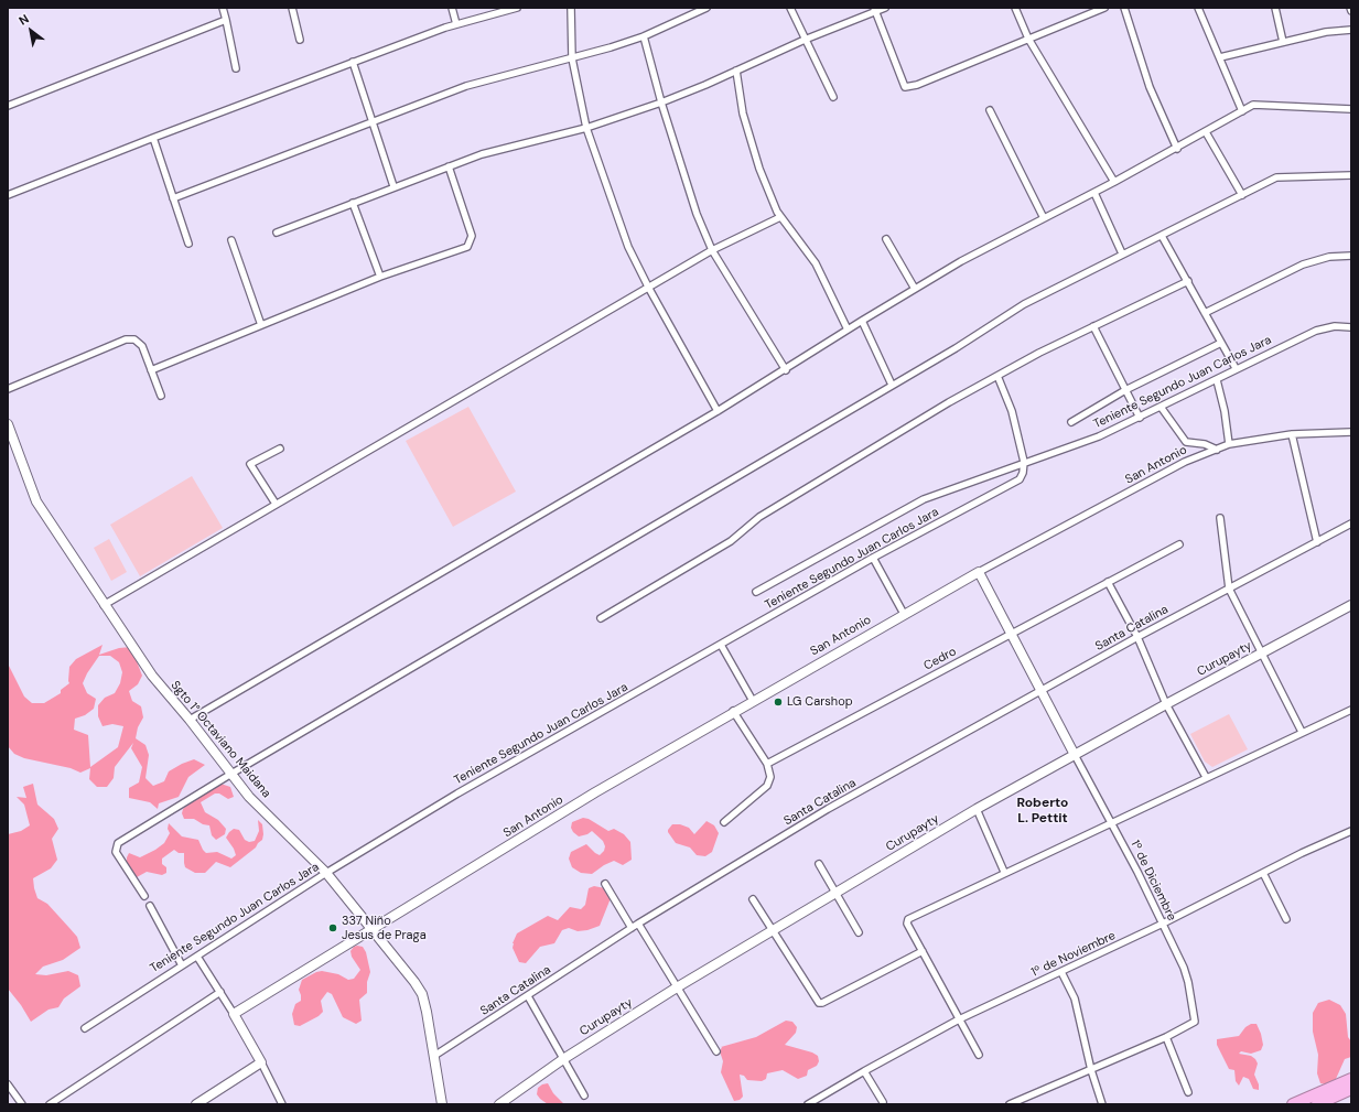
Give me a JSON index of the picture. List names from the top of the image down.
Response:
{
  "streets": {
    "street": [
      "Teniente Segundo Juan Carlos Jara",
      "San Antonio",
      "Santa Catalina",
      "Cedro",
      "Curupayty",
      "Sgto 1° Octaviano Maidana",
      "1º de Diciembre",
      "1º de Noviembre"
    ]
  },
  "crossings": [
    ["Teniente Segundo Juan Carlos Jara", "Sgto 1° Octaviano Maidana"],
    ["San Antonio", "Sgto 1° Octaviano Maidana"],
    ["Santa Catalina", "Sgto 1° Octaviano Maidana"],
    ["Curupayty", "1º de Diciembre"],
    ["1º de Diciembre", "1º de Noviembre"]
  ],
  "districts": ["Roberto L. Pettit"],
  "places": ["LG Carshop", "337 Niño Jesus de Praga"],
  "north": "top left"
}
